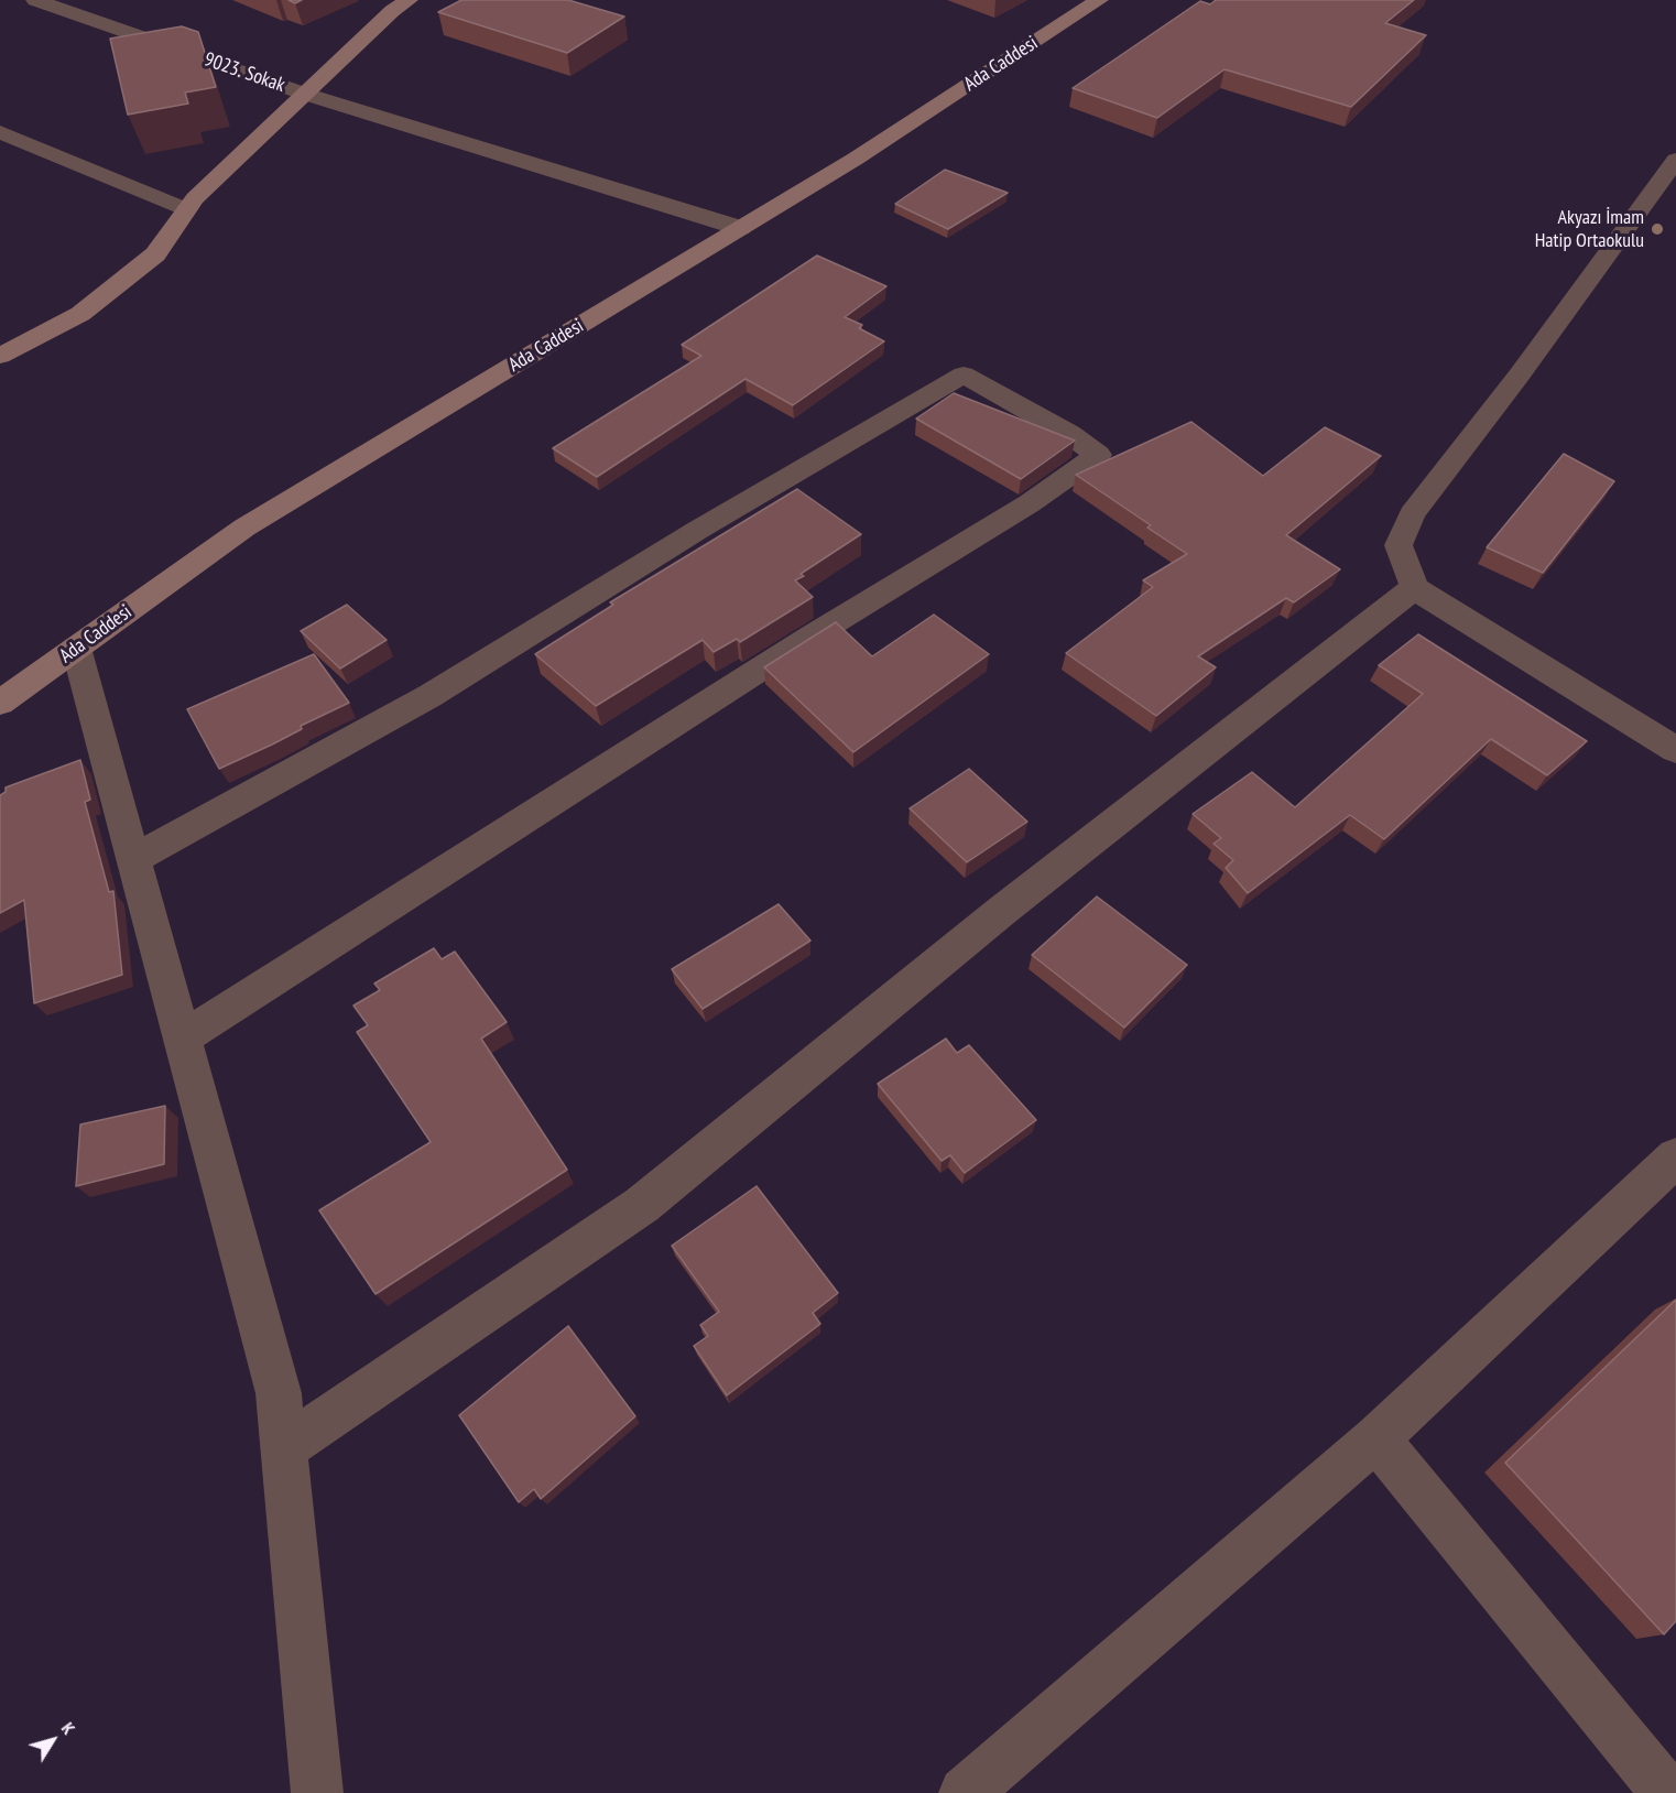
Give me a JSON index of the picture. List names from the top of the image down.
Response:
{
  "streets": {
    "main road": ["Ada Caddesi"],
    "street": ["9023. Sokak"]
  },
  "crossings": [
    ["Ada Caddesi", "9023. Sokak"]
  ],
  "places": ["Akyazı İmam Hatip Ortaokulu"],
  "north": "top right"
}
